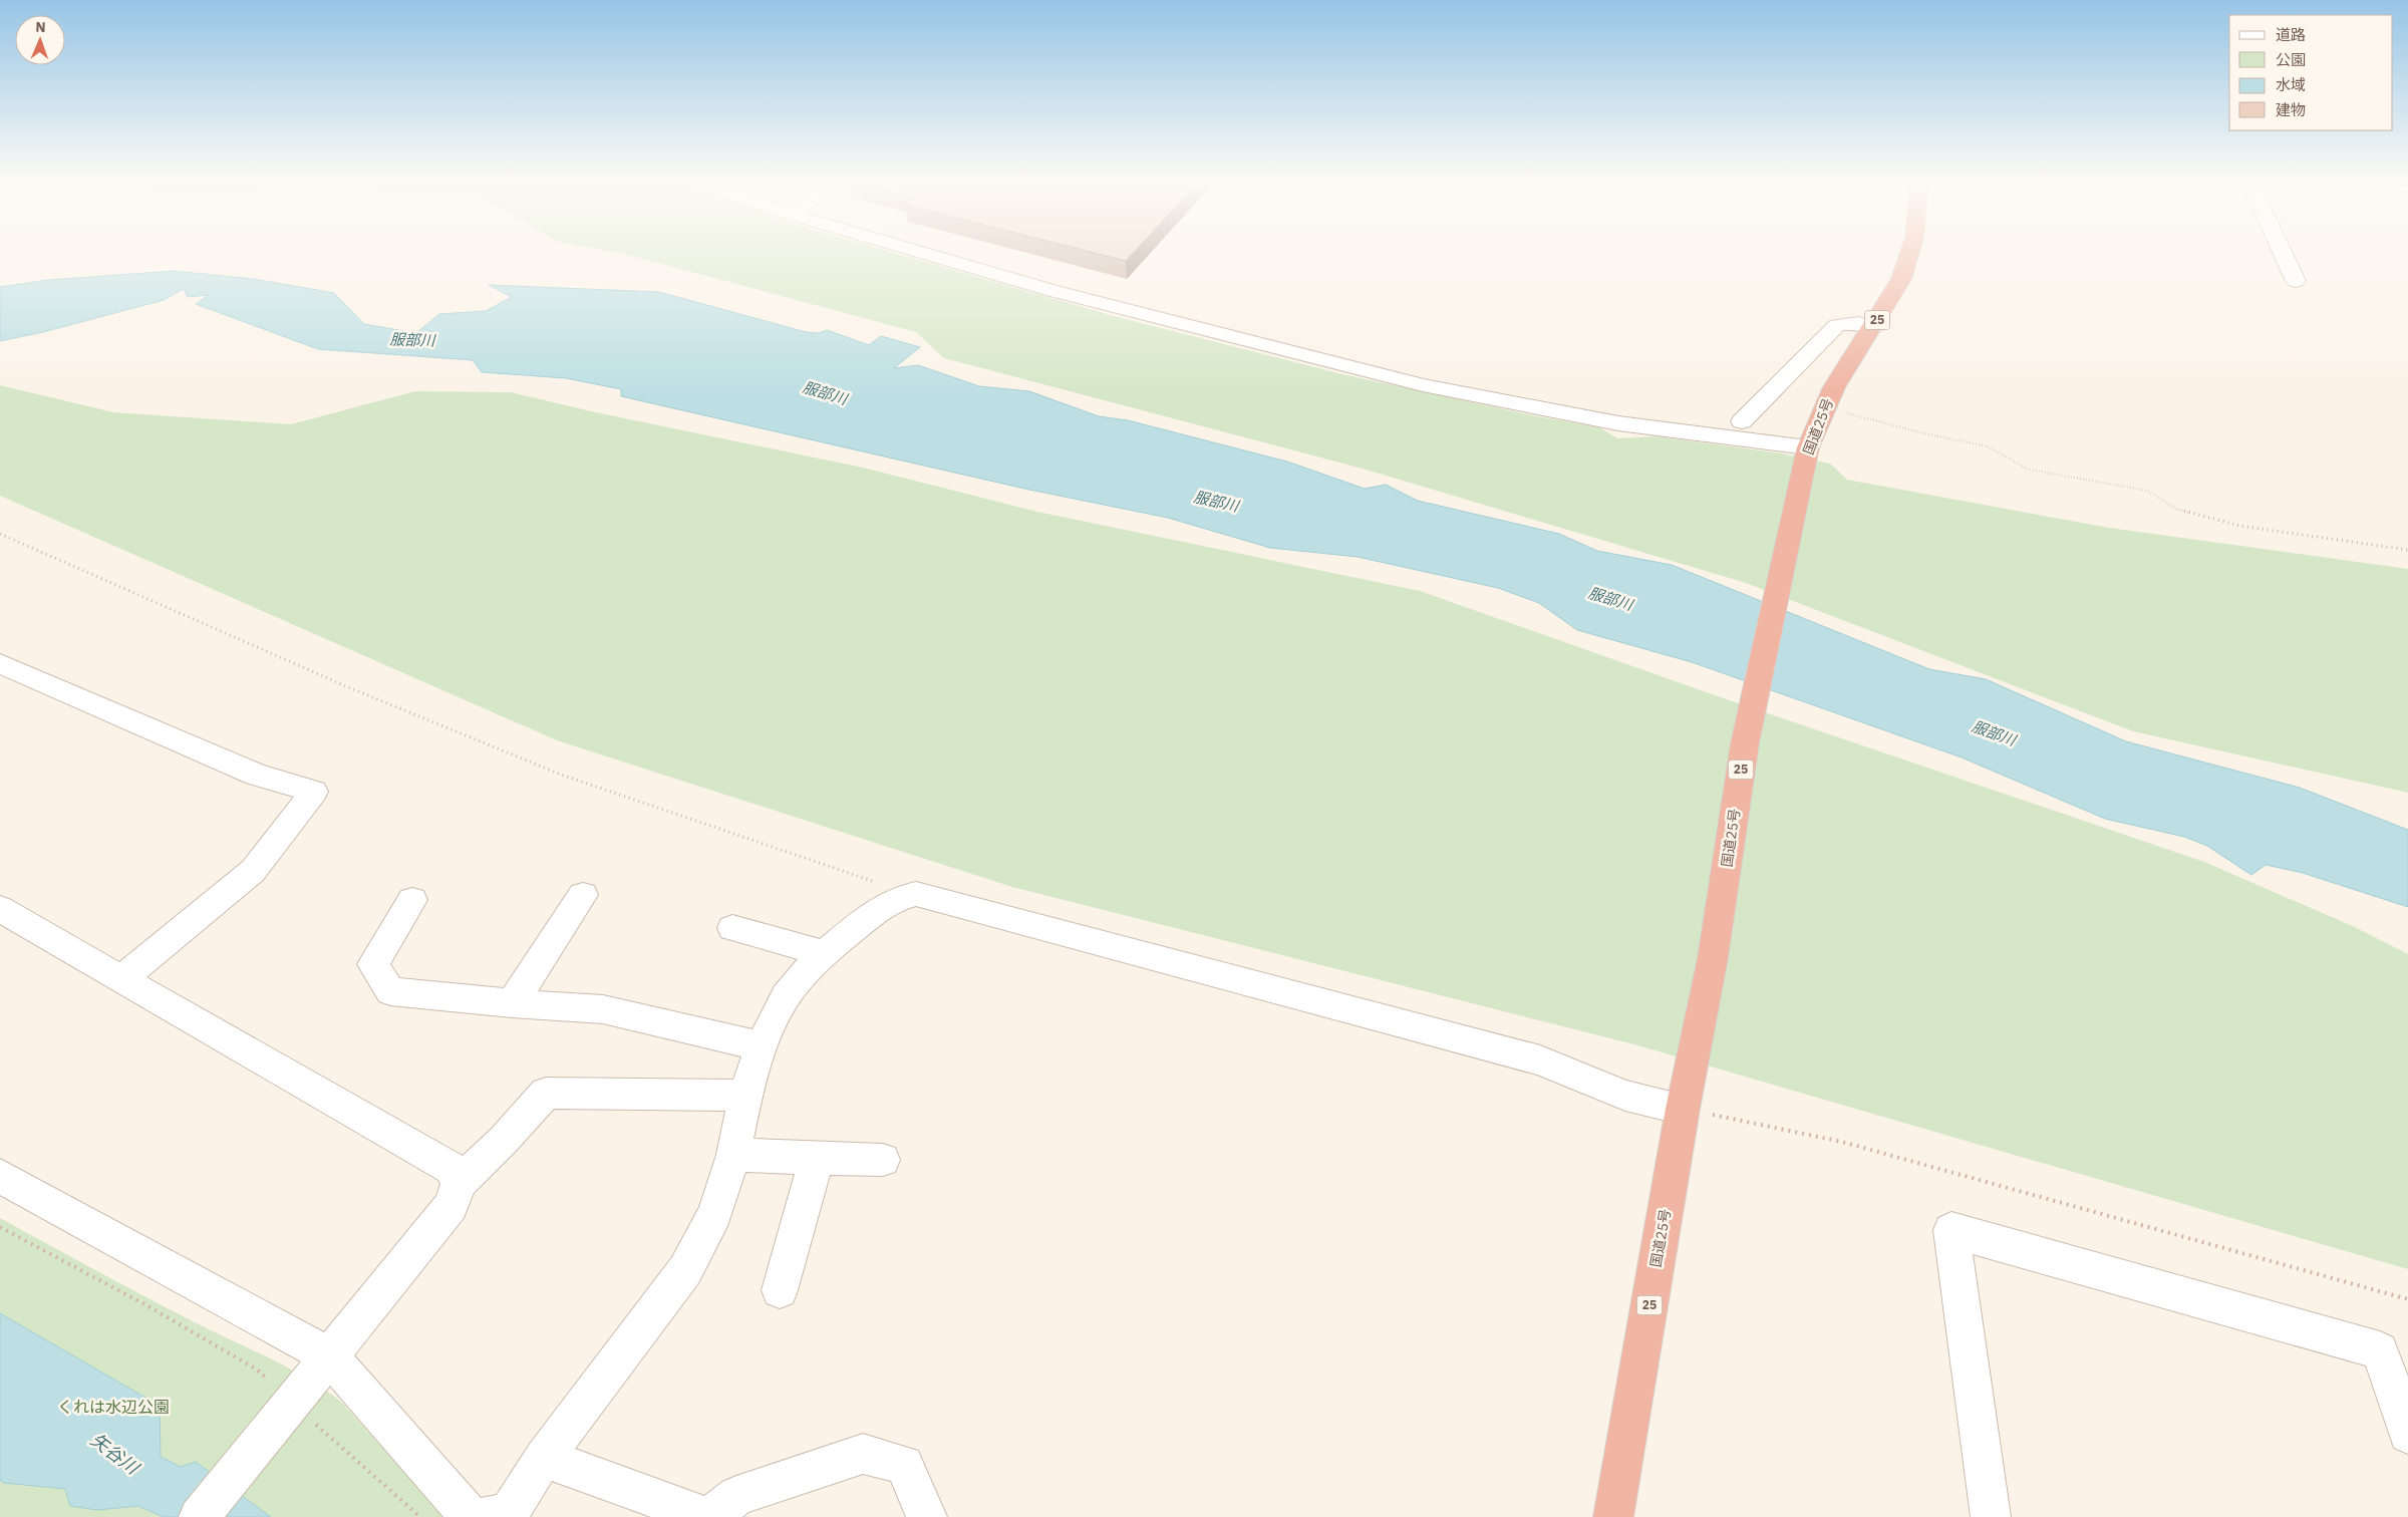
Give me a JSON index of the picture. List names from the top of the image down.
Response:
{
  "streets": {
    "highway": ["25", "国道25号"]
  },
  "water": ["服部川", "矢谷川"],
  "parks": ["くれは水辺公園"],
  "legend": [
    "道路",
    "公園",
    "水域",
    "建物"
  ],
  "north": "top"
}
